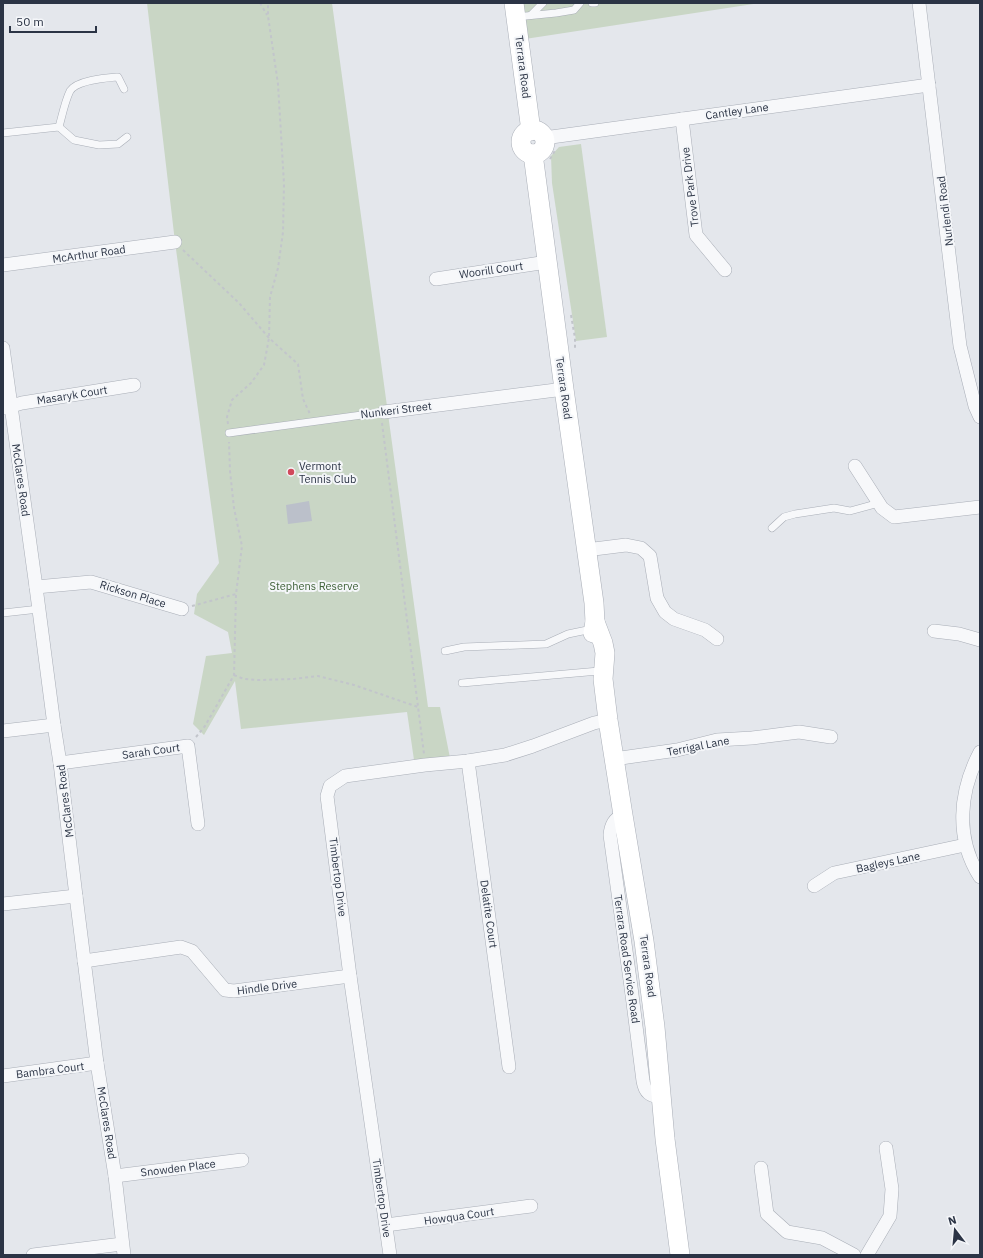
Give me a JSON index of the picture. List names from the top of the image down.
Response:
{
  "streets": {
    "main road": ["Terrara Road"],
    "street": [
      "Cantley Lane",
      "Trove Park Drive",
      "Nurlendi Road",
      "McArthur Road",
      "Woorill Court",
      "Masaryk Court",
      "Nunkeri Street",
      "McClares Road",
      "Rickson Place",
      "Terrigal Lane",
      "Sarah Court",
      "Bagleys Lane",
      "Timbertop Drive",
      "Delatite Court",
      "Hindle Drive",
      "Bambra Court",
      "Snowden Place",
      "Howqua Court"
    ]
  },
  "crossings": [
    ["Terrara Road", "Cantley Lane"],
    ["Terrara Road", "Woorill Court"],
    ["Terrara Road", "Nunkeri Street"],
    ["Terrara Road", "Terrigal Lane"],
    ["Terrara Road", "Timbertop Drive"],
    ["Cantley Lane", "Trove Park Drive"],
    ["Cantley Lane", "Nurlendi Road"],
    ["Masaryk Court", "McClares Road"],
    ["McClares Road", "Rickson Place"],
    ["McClares Road", "Sarah Court"],
    ["McClares Road", "Hindle Drive"],
    ["McClares Road", "Bambra Court"],
    ["McClares Road", "Snowden Place"],
    ["Timbertop Drive", "Delatite Court"],
    ["Timbertop Drive", "Hindle Drive"],
    ["Timbertop Drive", "Howqua Court"]
  ],
  "parks": ["Stephens Reserve"],
  "places": ["Vermont Tennis Club"],
  "scale_bar": "50 m",
  "north": "top"
}
